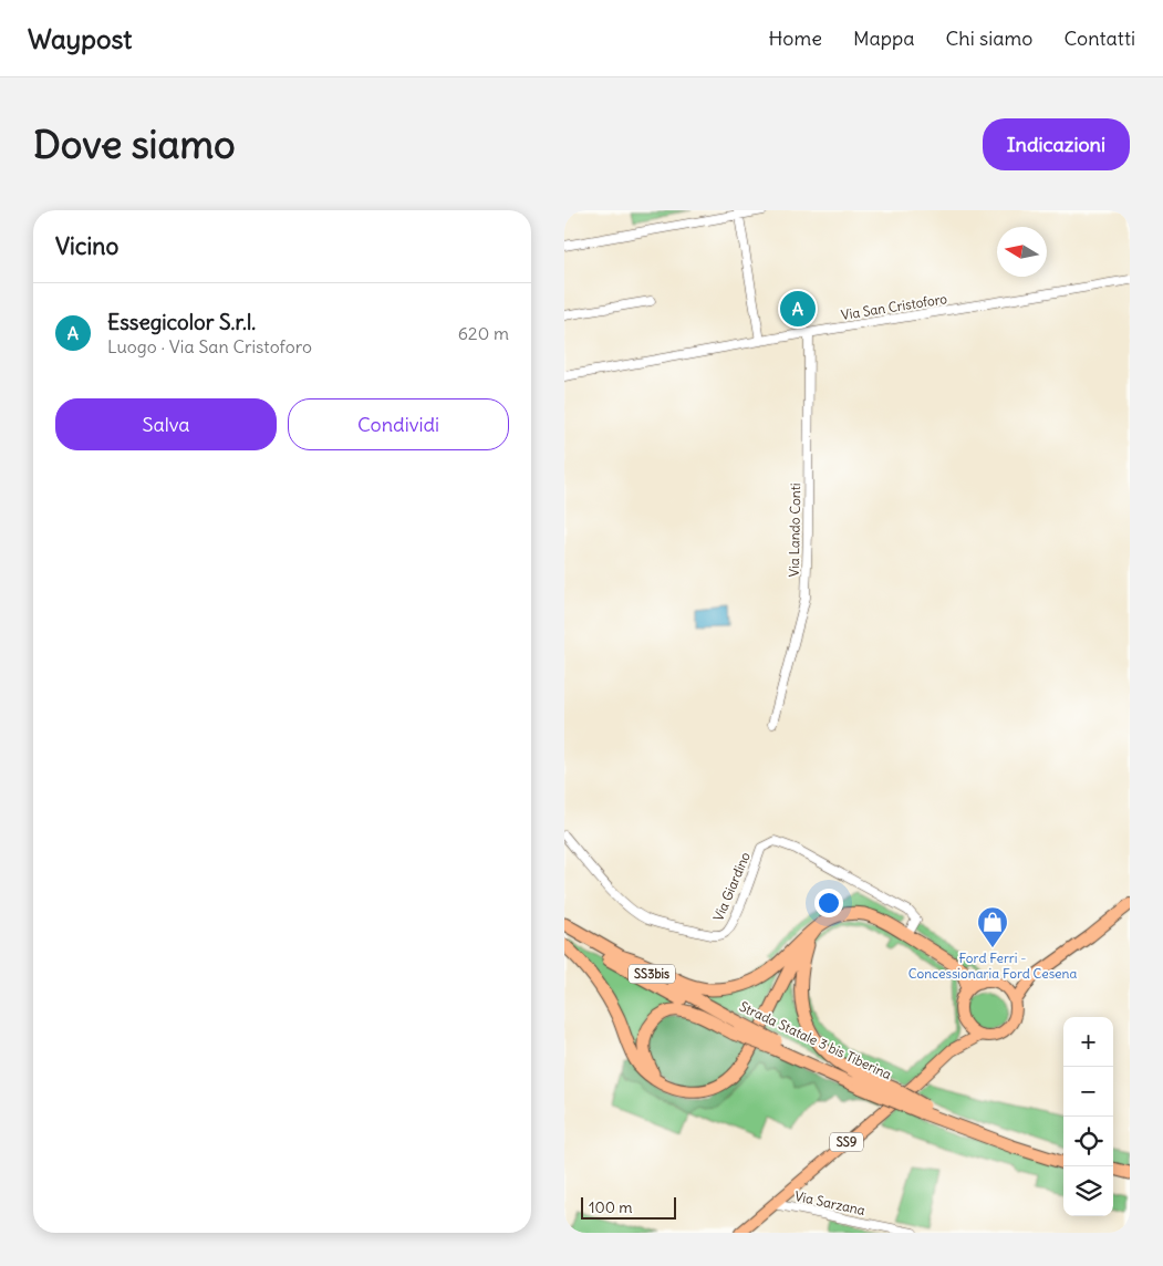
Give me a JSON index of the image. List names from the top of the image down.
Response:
{
  "streets": {
    "highway": ["SS3bis", "Strada Statale 3 bis Tiberina"],
    "main road": ["SS9"],
    "street": [
      "Via San Cristoforo",
      "Via Lando Conti",
      "Via Giardino",
      "Via Sarzana"
    ]
  },
  "crossings": [
    ["Via San Cristoforo", "Via Lando Conti"],
    ["SS9", "Via Sarzana"]
  ],
  "places": {
    "shop": ["Ford Ferri - Concessionaria Ford Cesena"]
  },
  "scale_bar": "100 m",
  "north": "left",
  "page": {
    "header": "Waypost",
    "nav": [
      "Home",
      "Mappa",
      "Chi siamo",
      "Contatti"
    ],
    "buttons": [
      "Indicazioni",
      ["Salva", "Condividi"]
    ],
    "title": "Dove siamo",
    "heading": "Vicino",
    "list": [
      {
        "mark": "A",
        "name": "Essegicolor S.r.l.",
        "note": "Luogo · Via San Cristoforo",
        "value": "620 m"
      }
    ],
    "pins": "A",
    "map_buttons": ["+", "−"],
    "scale": "100 m"
  }
}
